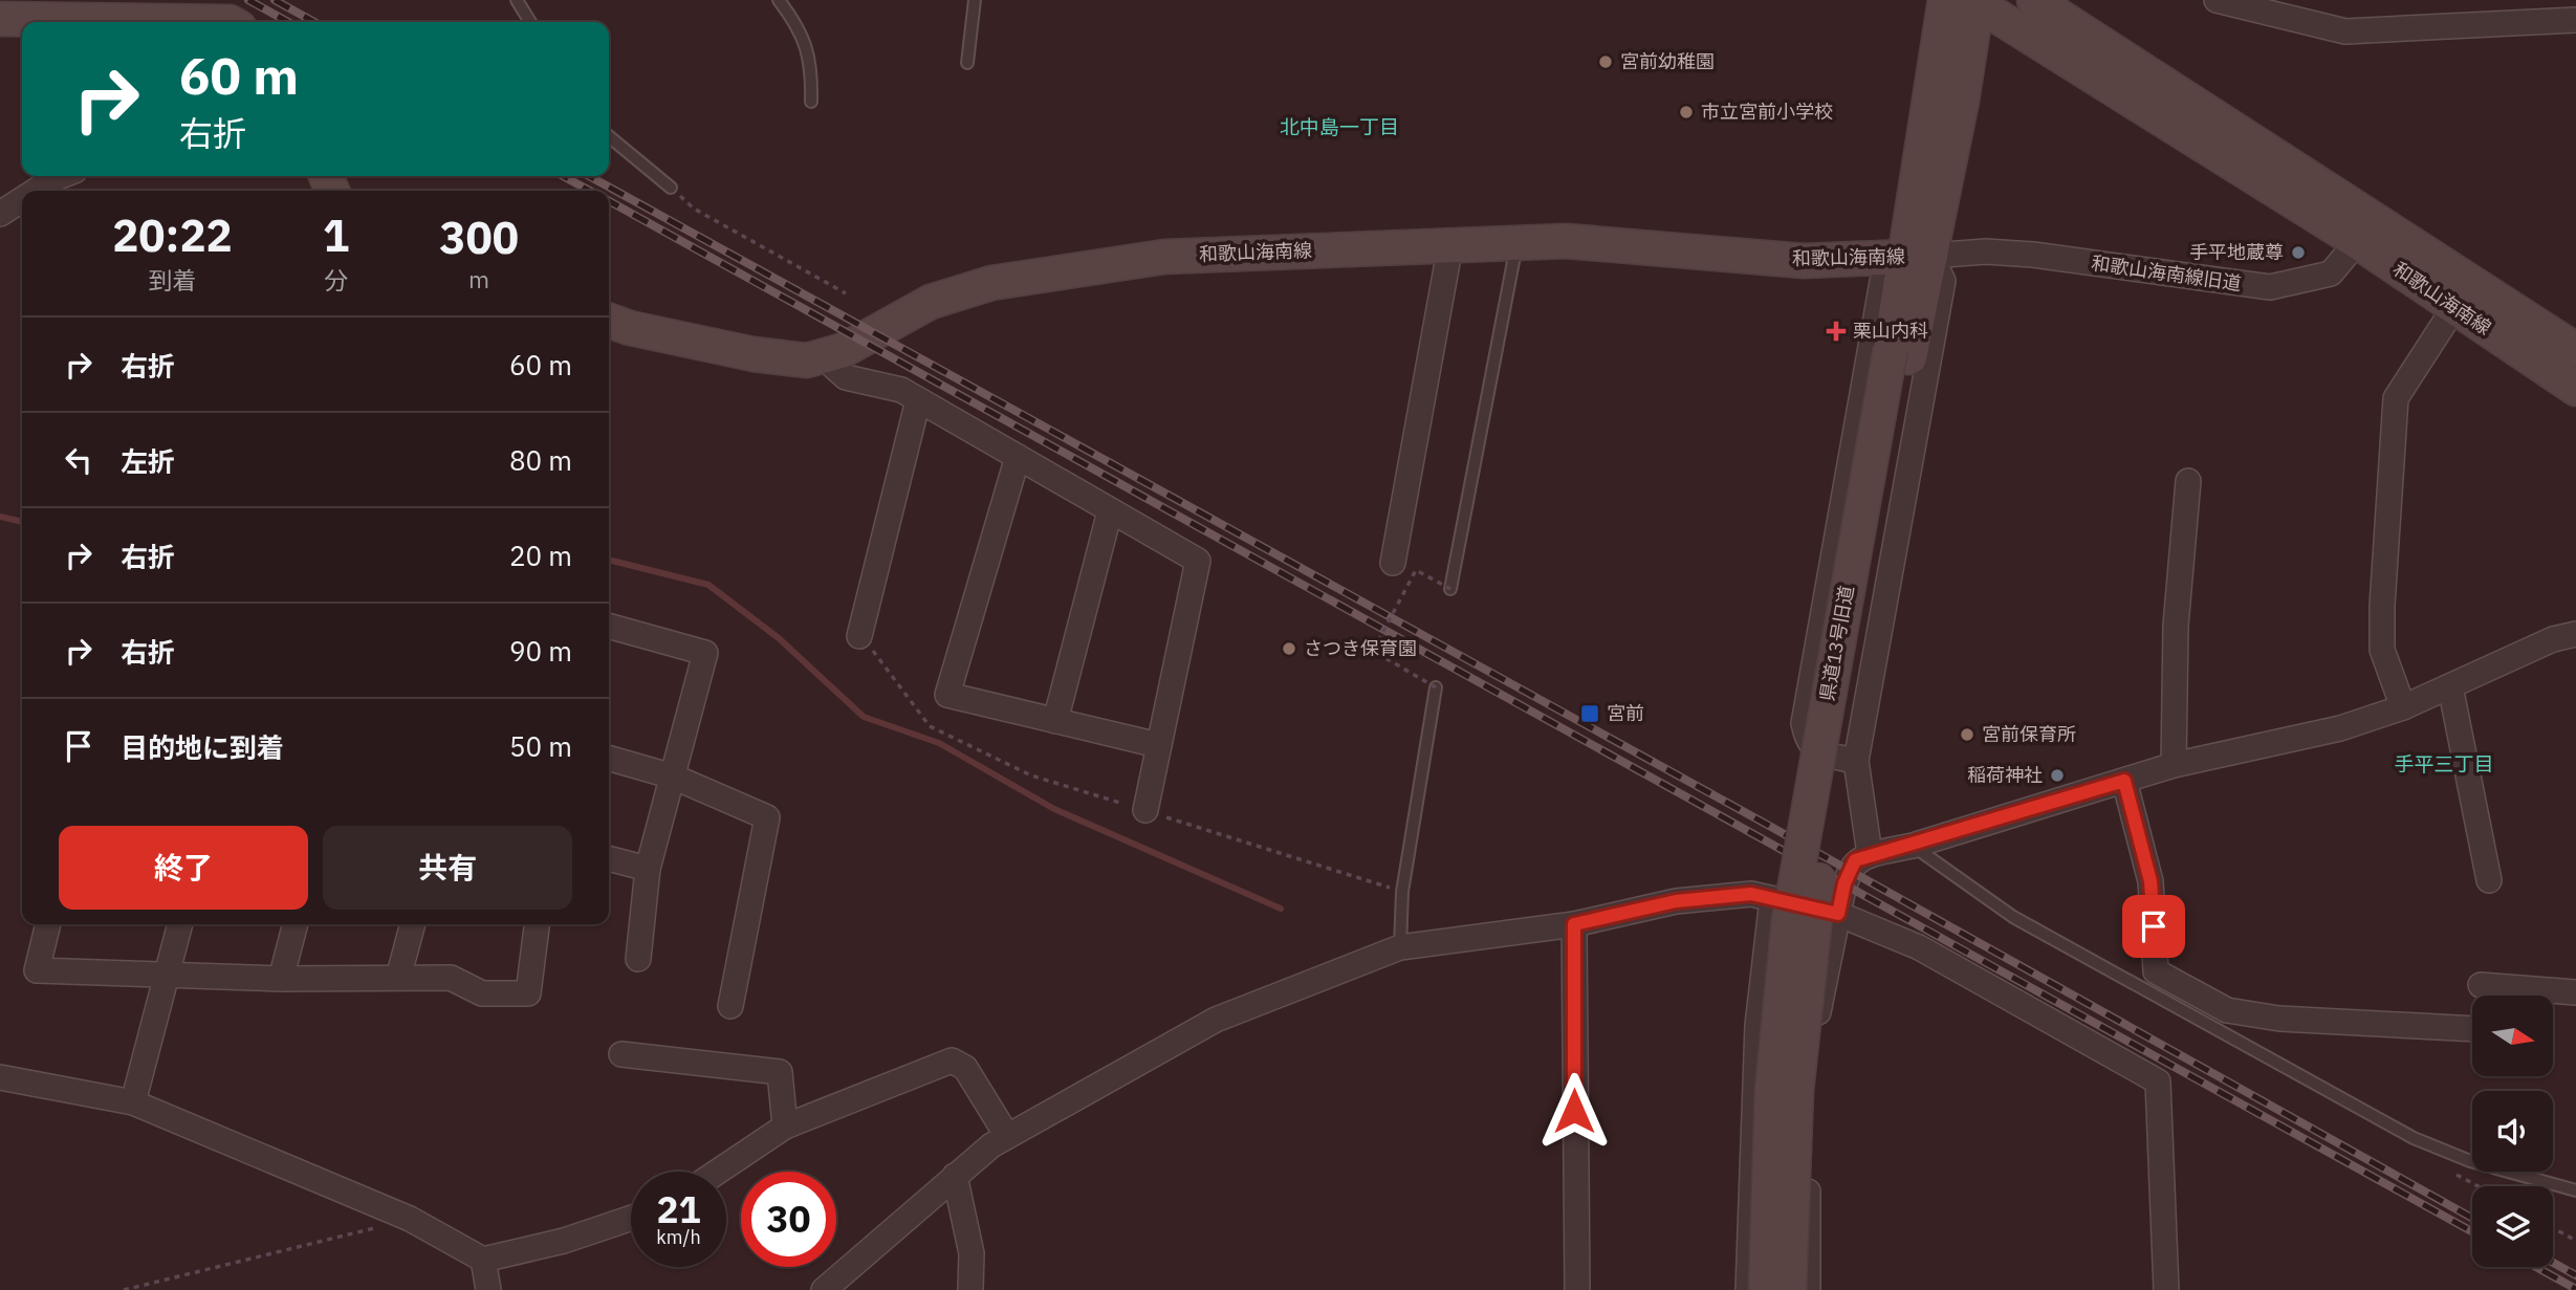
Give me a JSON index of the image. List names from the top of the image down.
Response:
{
  "streets": {
    "main road": ["和歌山海南線", "県道13号旧道"],
    "street": ["和歌山海南線旧道"]
  },
  "crossings": [
    ["和歌山海南線", "和歌山海南線旧道"],
    ["和歌山海南線", "県道13号旧道"],
    ["和歌山海南線旧道", "県道13号旧道"]
  ],
  "districts": ["北中島一丁目", "手平三丁目"],
  "places": {
    "other": [
      "宮前幼稚園",
      "市立宮前小学校",
      "手平地蔵尊",
      "さつき保育園",
      "宮前保育所",
      "稲荷神社"
    ],
    "health": ["栗山内科"],
    "transit": ["宮前"]
  },
  "north": "right",
  "page": {
    "turn": ["60 m", "右折"],
    "eta": [
      "20:22",
      "到着",
      "1",
      "分",
      "300",
      "m"
    ],
    "list": [
      {
        "name": "右折",
        "value": "60 m"
      },
      {
        "name": "左折",
        "value": "80 m"
      },
      {
        "name": "右折",
        "value": "20 m"
      },
      {
        "name": "右折",
        "value": "90 m"
      },
      {
        "name": "目的地に到着",
        "value": "50 m"
      }
    ],
    "buttons": ["終了", "共有"],
    "speed": "21 km/h",
    "limit": "30"
  }
}
